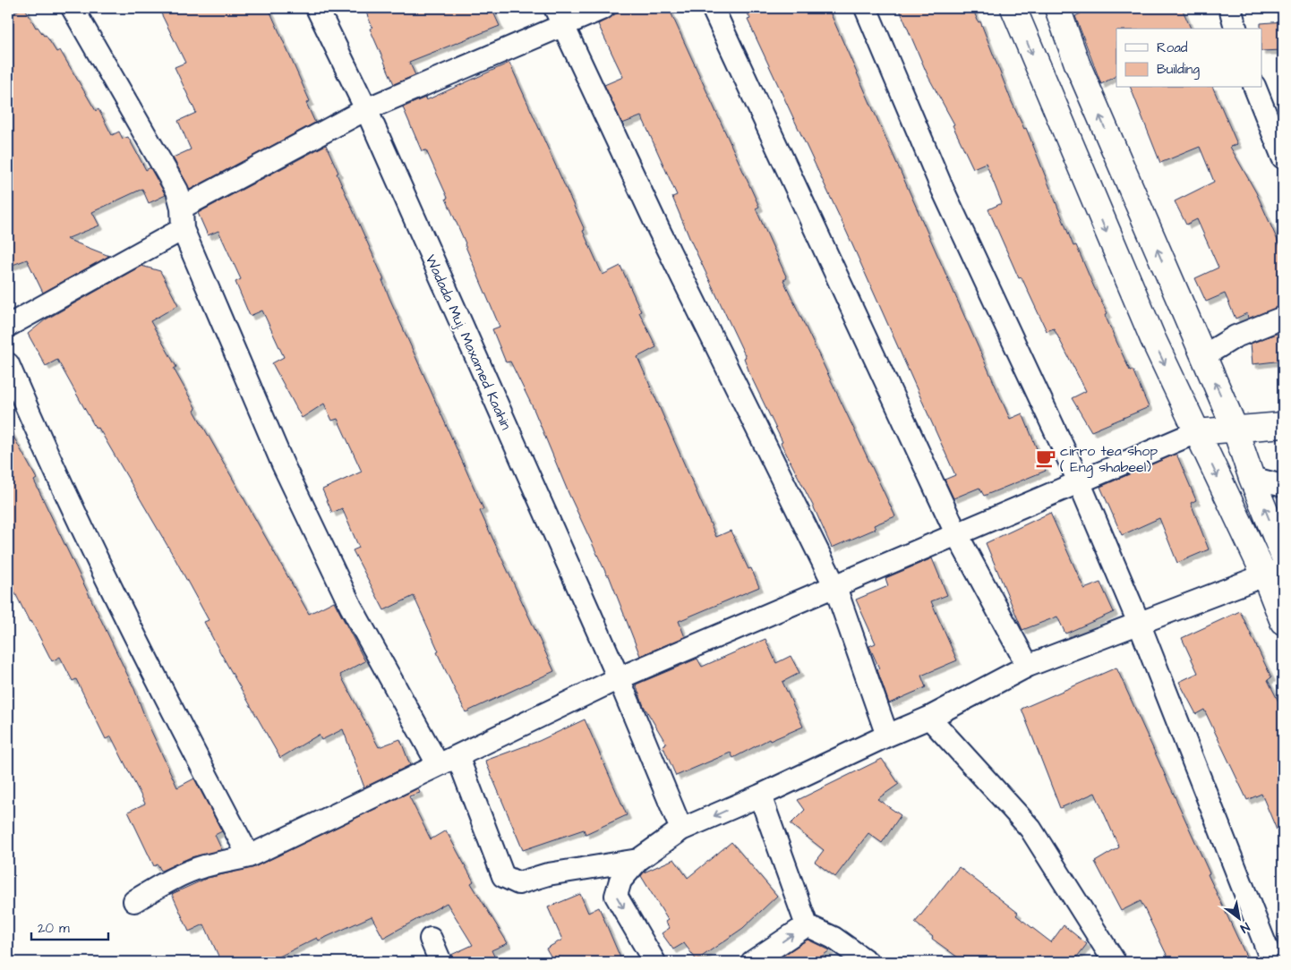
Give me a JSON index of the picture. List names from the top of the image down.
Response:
{
  "streets": {
    "street": ["Wadada Muj. Maxamed Kaahin"]
  },
  "places": {
    "cafe": ["cirro tea shop ( Eng shabeel)"]
  },
  "legend": ["Road", "Building"],
  "scale_bar": "20 m",
  "north": "bottom right"
}
